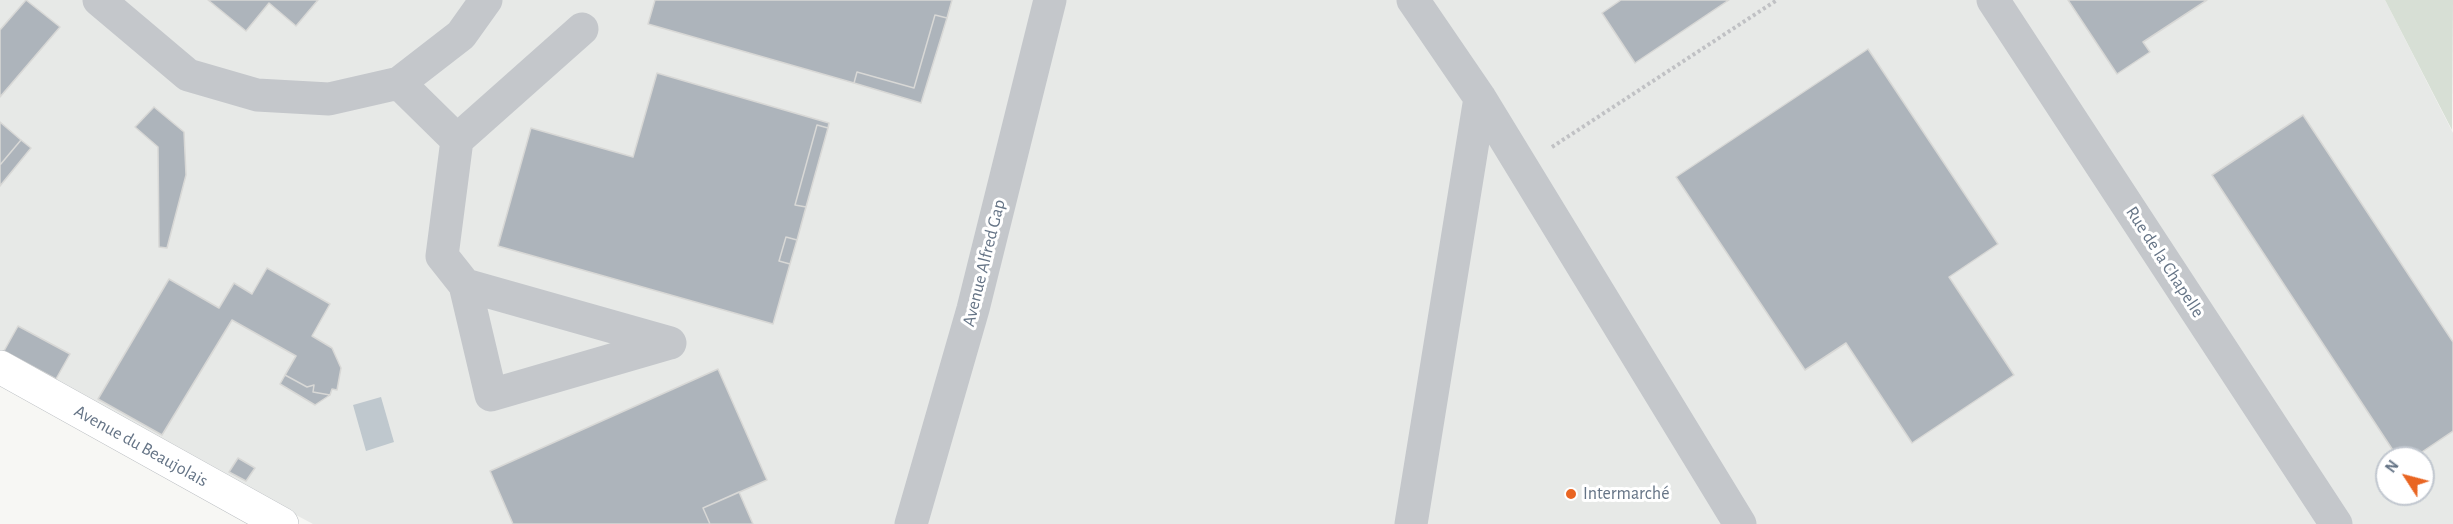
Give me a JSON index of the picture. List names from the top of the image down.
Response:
{
  "streets": {
    "main road": ["Avenue du Beaujolais"],
    "street": ["Rue de la Chapelle", "Avenue Alfred Gap"]
  },
  "places": ["Intermarché"],
  "north": "top left"
}
